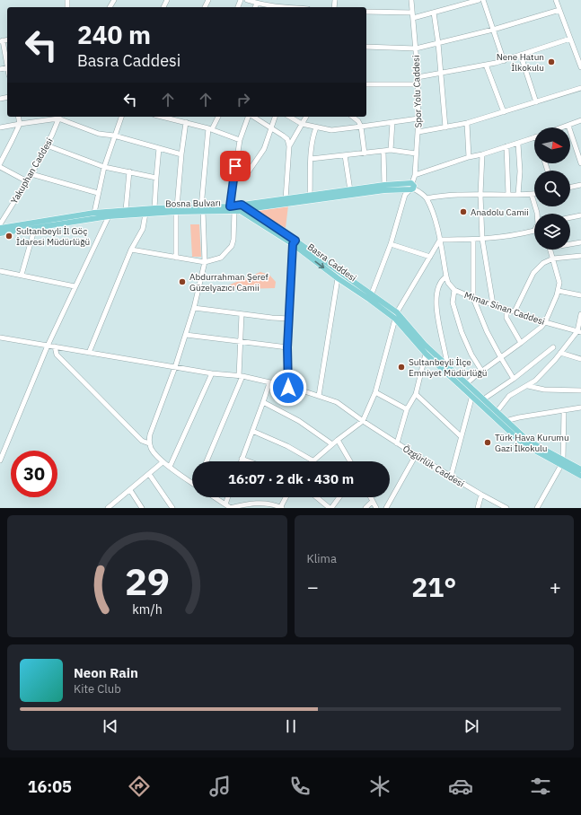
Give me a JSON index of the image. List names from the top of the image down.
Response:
{
  "streets": {
    "main road": ["Bosna Bulvarı", "Basra Caddesi"],
    "street": [
      "Spor Yolu Caddesi",
      "Yakuphan Caddesi",
      "Mimar Sinan Caddesi",
      "Özgürlük Caddesi"
    ]
  },
  "crossings": [
    ["Spor Yolu Caddesi", "Bosna Bulvarı"],
    ["Spor Yolu Caddesi", "Basra Caddesi"],
    ["Bosna Bulvarı", "Basra Caddesi"]
  ],
  "places": [
    "Nene Hatun İlkokulu",
    "Anadolu Camii",
    "Sultanbeyli İl Göç İdaresi Müdürlüğü",
    "Abdurrahman Şeref Güzelyazıcı Camii",
    "Sultanbeyli İlçe Emniyet Müdürlüğü",
    "Türk Hava Kurumu Gazi İlkokulu"
  ],
  "north": "right",
  "page": {
    "turn": ["240 m", "Basra Caddesi"],
    "limit": "30",
    "trip": "16:07 · 2 dk · 430 m",
    "tile": "Klima",
    "heat": ["−", "21°", "+"],
    "song": ["Neon Rain", "Kite Club"],
    "tabs": "16:05",
    "gauge": ["29", "km/h"]
  }
}
